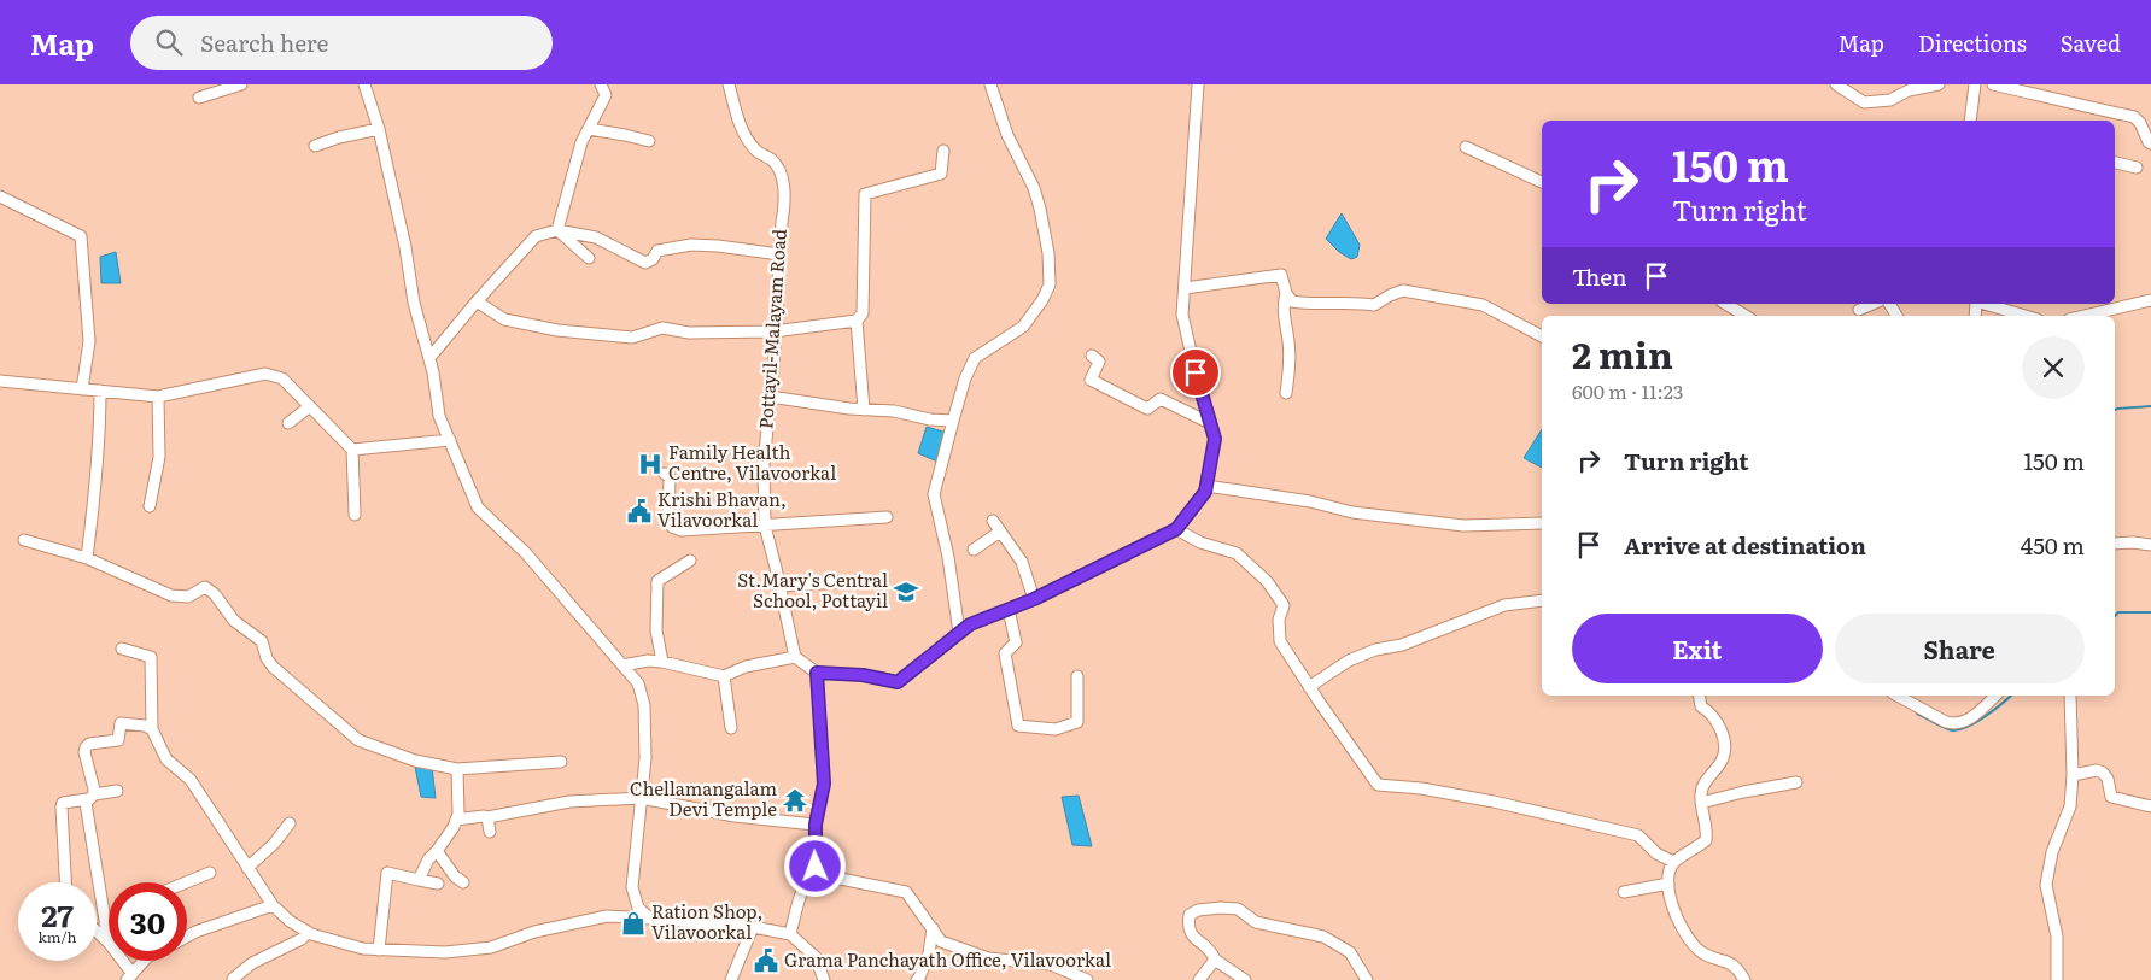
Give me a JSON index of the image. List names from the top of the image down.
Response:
{
  "streets": {
    "street": ["Pottayil-Malayam Road"]
  },
  "places": {
    "hospital": ["Family Health Centre, Vilavoorkal"],
    "public building": ["Krishi Bhavan, Vilavoorkal", "Grama Panchayath Office, Vilavoorkal"],
    "school or university": ["St.Mary's Central School, Pottayil"],
    "temple": ["Chellamangalam Devi Temple"],
    "shop": ["Ration Shop, Vilavoorkal"]
  },
  "page": {
    "header": "Map",
    "search": "Search here",
    "nav": ["Map", "Directions", "Saved"],
    "turn": ["150 m", "Turn right"],
    "then": "Then",
    "heading": ["2 min", "600 m · 11:23"],
    "list": [
      {
        "name": "Turn right",
        "value": "150 m"
      },
      {
        "name": "Arrive at destination",
        "value": "450 m"
      }
    ],
    "buttons": ["Exit", "Share"],
    "speed": "27 km/h",
    "limit": "30"
  }
}
